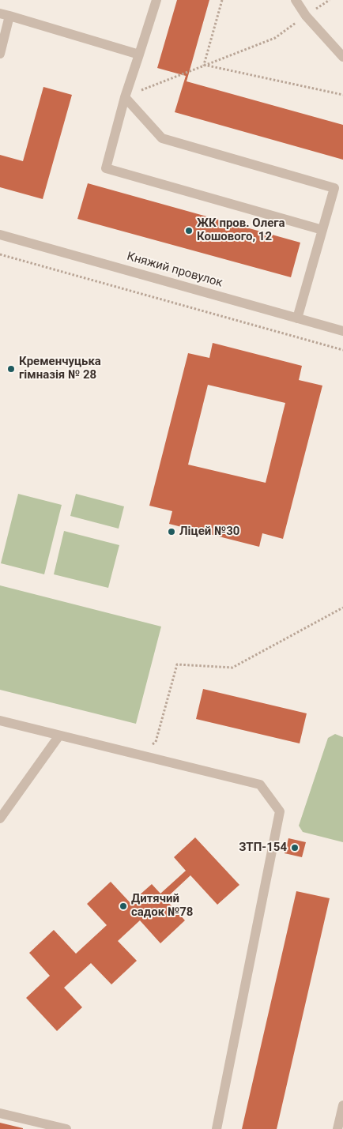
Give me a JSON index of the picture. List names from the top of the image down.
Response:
{
  "streets": {
    "street": ["Княжий провулок"]
  },
  "places": [
    "ЖК пров. Олега Кошового, 12",
    "Кременчуцька гімназія № 28",
    "Ліцей №30",
    "ЗТП-154",
    "Дитячий садок №78"
  ]
}
